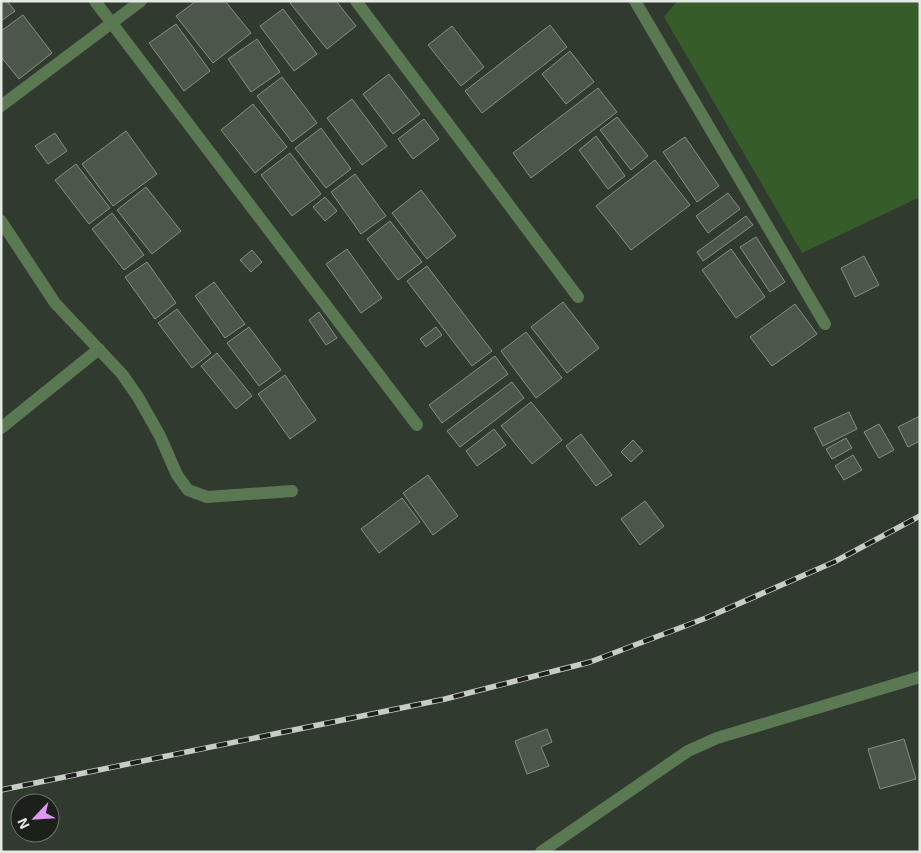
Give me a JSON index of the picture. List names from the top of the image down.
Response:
{
  "north": "bottom left"
}
